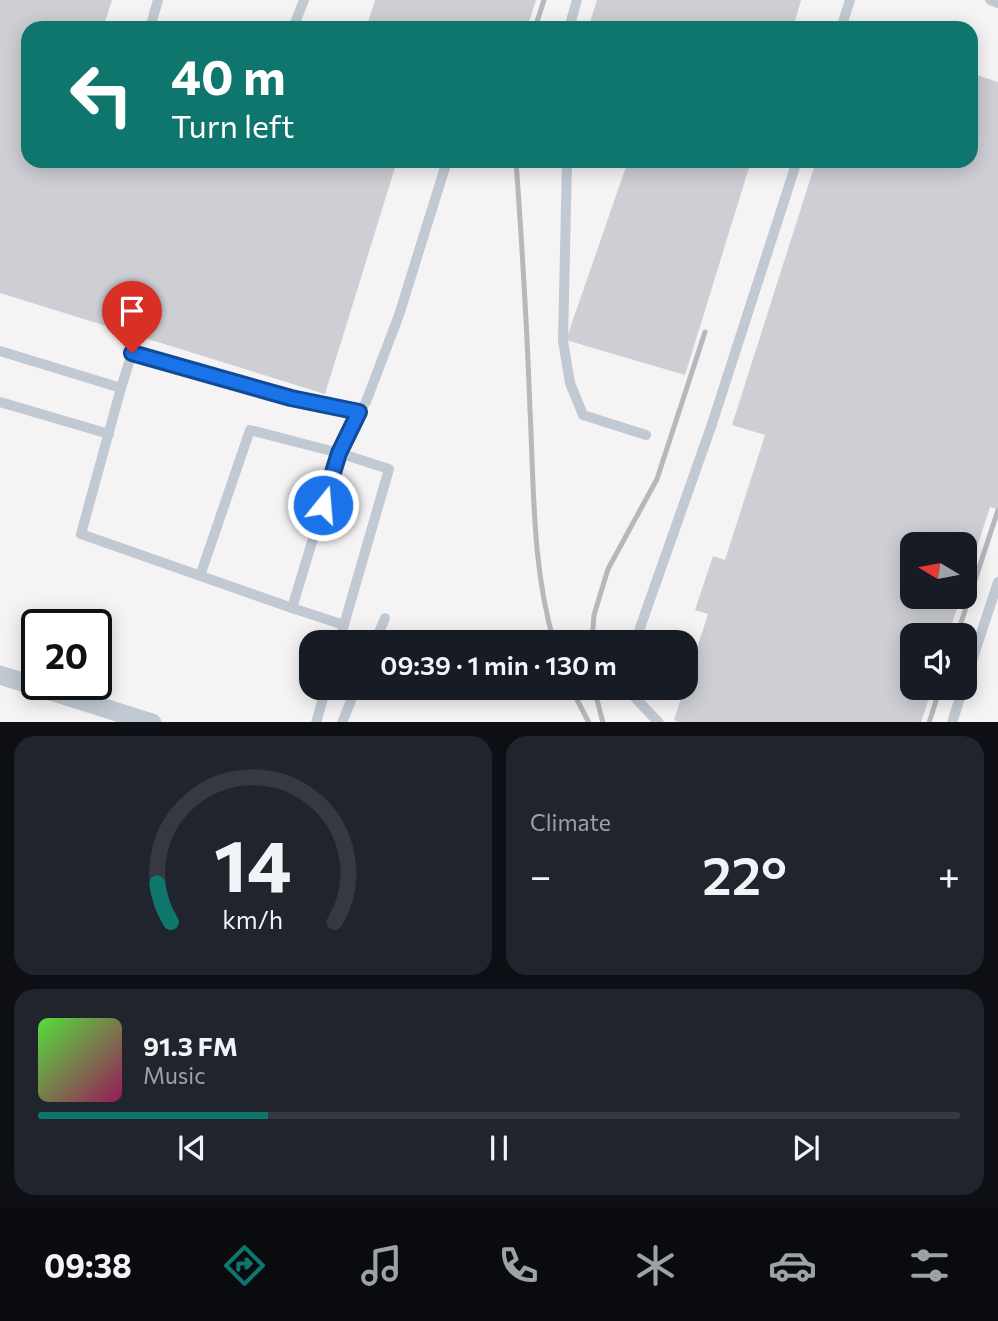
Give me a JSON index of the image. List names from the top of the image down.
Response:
{
  "north": "left",
  "page": {
    "turn": ["40 m", "Turn left"],
    "limit": "20",
    "trip": "09:39 · 1 min · 130 m",
    "tile": "Climate",
    "heat": ["−", "22°", "+"],
    "song": ["91.3 FM", "Music"],
    "tabs": "09:38",
    "gauge": ["14", "km/h"]
  }
}
